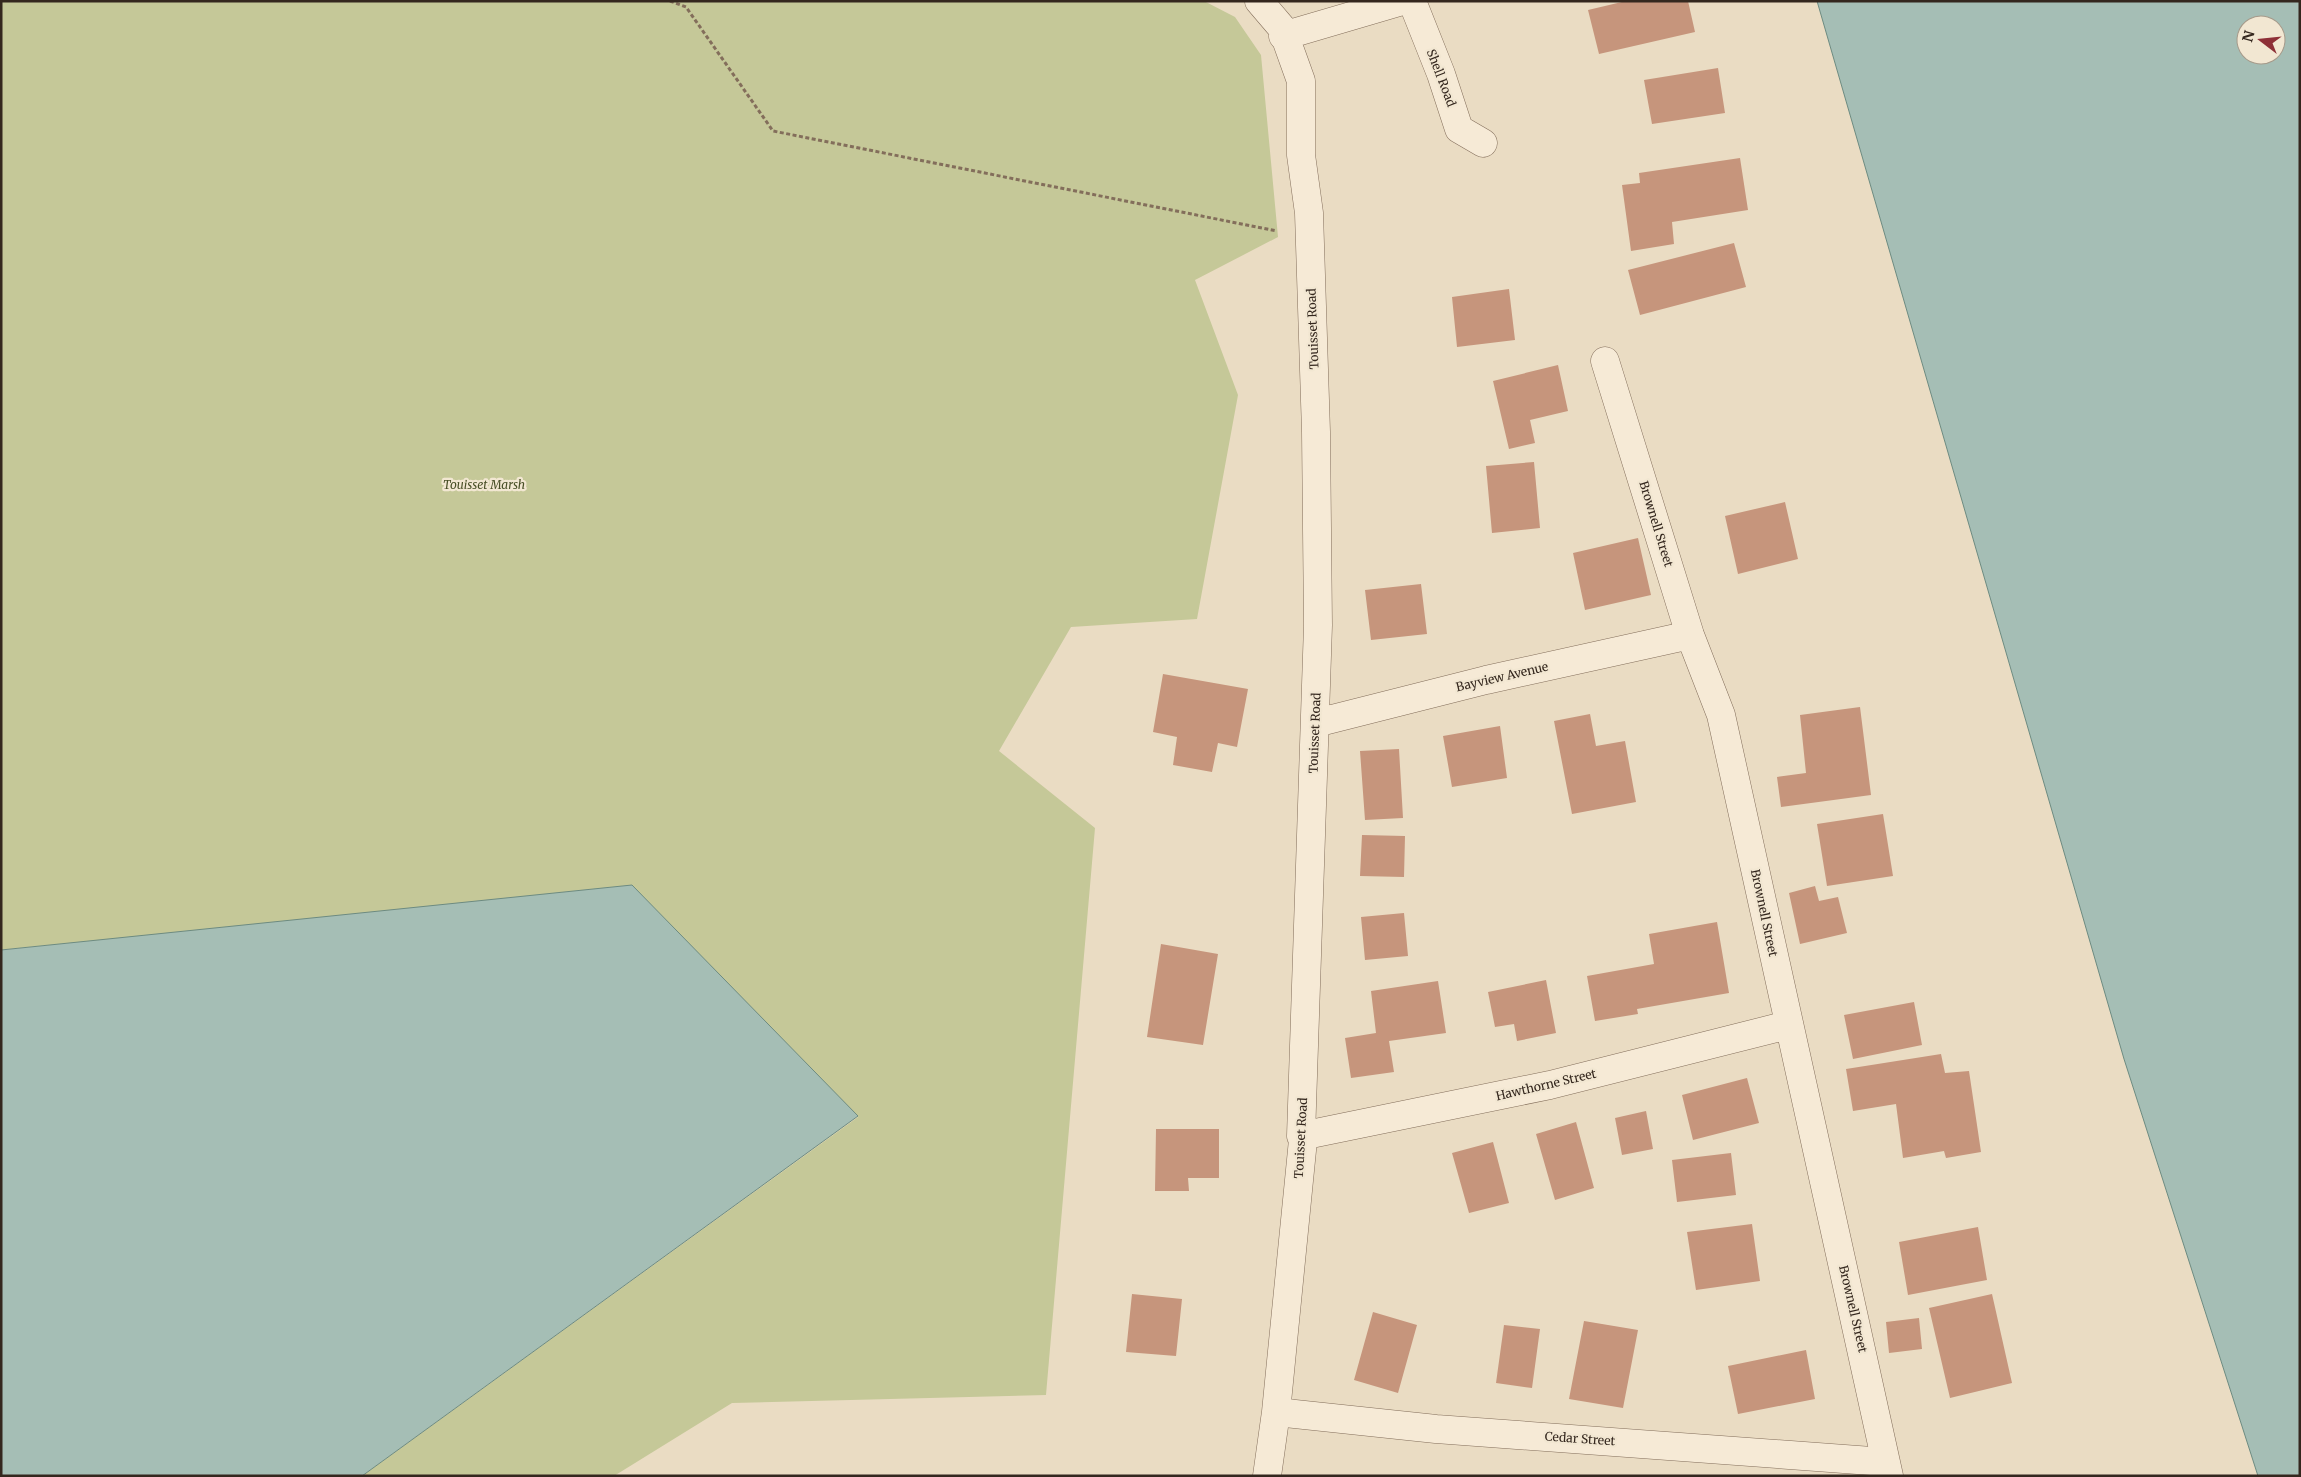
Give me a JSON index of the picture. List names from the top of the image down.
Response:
{
  "streets": {
    "street": [
      "Shell Road",
      "Touisset Road",
      "Brownell Street",
      "Bayview Avenue",
      "Hawthorne Street",
      "Cedar Street"
    ]
  },
  "crossings": [
    ["Touisset Road", "Bayview Avenue"],
    ["Touisset Road", "Hawthorne Street"],
    ["Touisset Road", "Cedar Street"],
    ["Brownell Street", "Bayview Avenue"],
    ["Brownell Street", "Hawthorne Street"],
    ["Brownell Street", "Cedar Street"]
  ],
  "parks": ["Touisset Marsh"],
  "north": "left"
}
